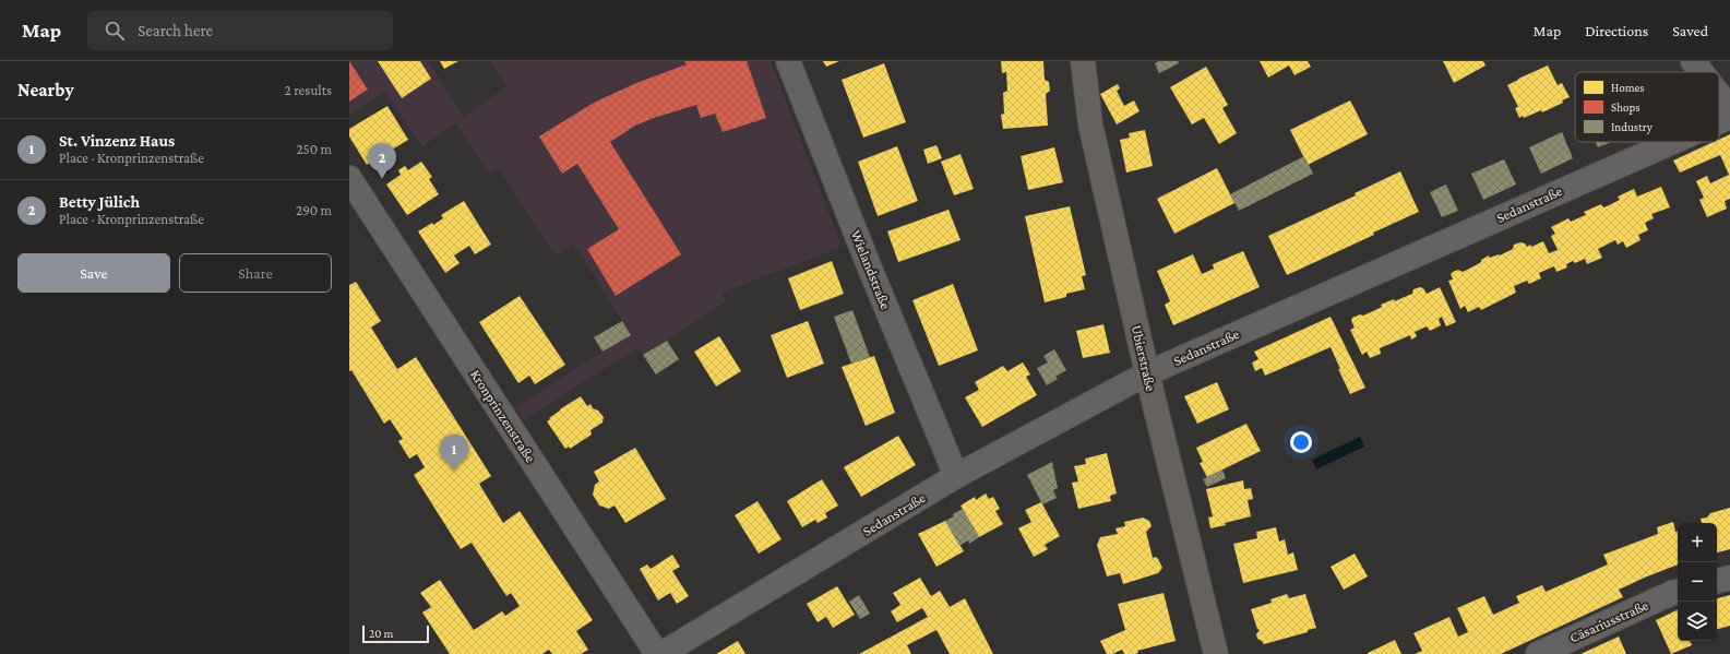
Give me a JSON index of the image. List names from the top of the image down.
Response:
{
  "streets": {
    "main road": ["Ubierstraße"],
    "street": [
      "Sedanstraße",
      "Wielandstraße",
      "Kronprinzenstraße",
      "Cäsariusstraße"
    ]
  },
  "crossings": [
    ["Sedanstraße", "Wielandstraße"],
    ["Sedanstraße", "Ubierstraße"]
  ],
  "legend": ["Homes", "Shops", "Industry"],
  "scale_bar": "20 m",
  "page": {
    "header": "Map",
    "search": "Search here",
    "nav": ["Map", "Directions", "Saved"],
    "heading": ["Nearby", "2 results"],
    "list": [
      {
        "mark": "1",
        "name": "St. Vinzenz Haus",
        "note": "Place · Kronprinzenstraße",
        "value": "250 m"
      },
      {
        "mark": "2",
        "name": "Betty Jülich",
        "note": "Place · Kronprinzenstraße",
        "value": "290 m"
      }
    ],
    "pins": ["2", "1"],
    "buttons": ["Save", "Share"],
    "map_buttons": ["+", "−"],
    "scale": "20 m"
  }
}
